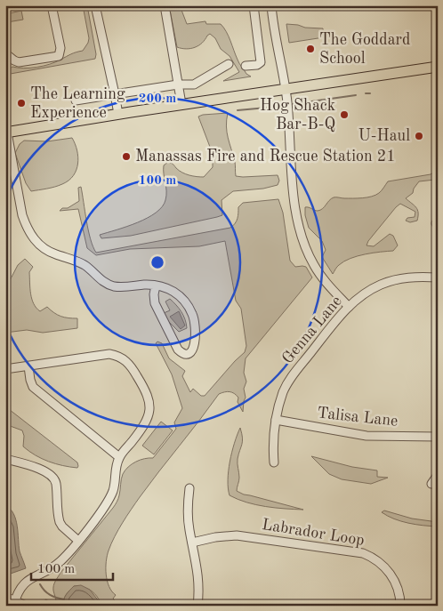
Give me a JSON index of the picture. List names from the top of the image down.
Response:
{
  "streets": {
    "street": ["Genna Lane", "Talisa Lane", "Labrador Loop"]
  },
  "crossings": [
    ["Genna Lane", "Talisa Lane"]
  ],
  "places": [
    "The Goddard School",
    "The Learning Experience",
    "Hog Shack Bar-B-Q",
    "U-Haul",
    "Manassas Fire and Rescue Station 21"
  ],
  "scale_bar": "100 m",
  "rings": ["200 m", "100 m"]
}
